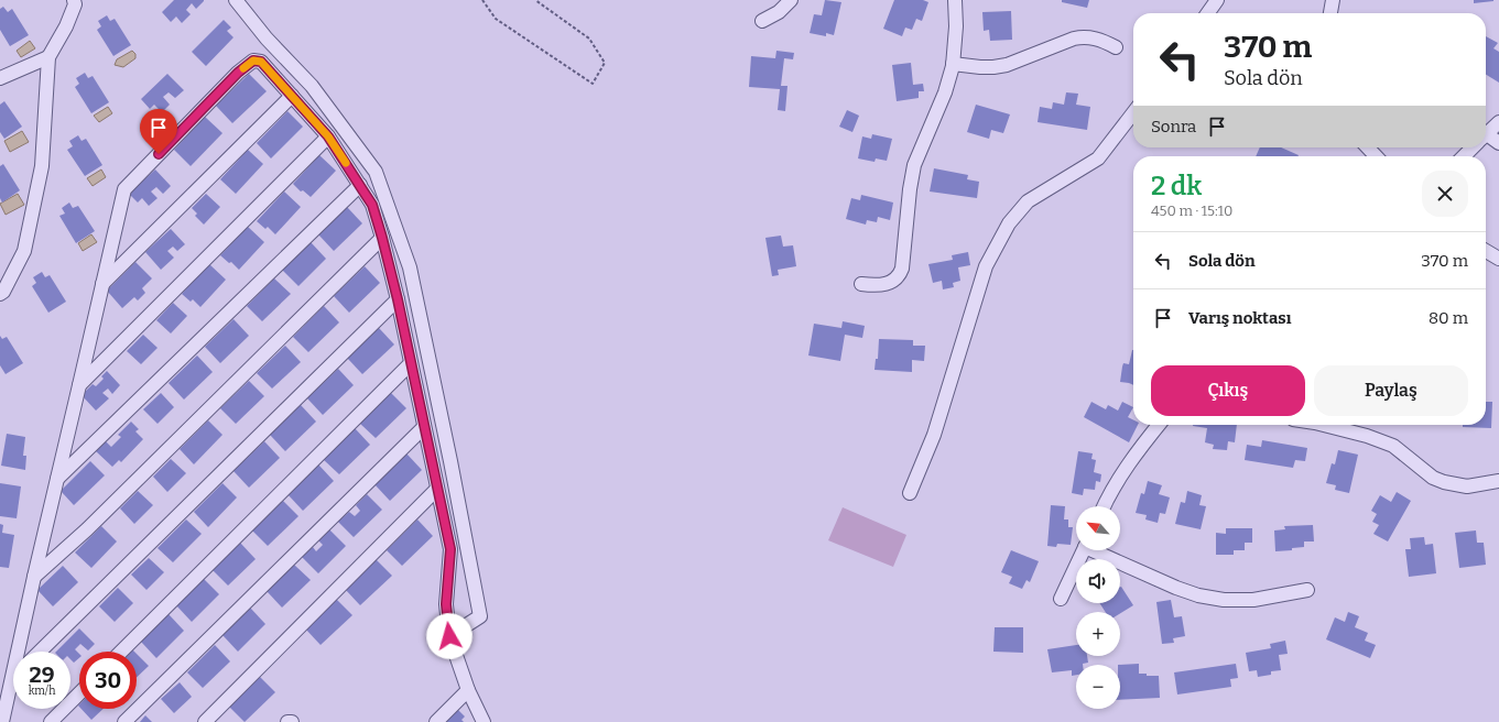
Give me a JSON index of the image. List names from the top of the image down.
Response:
{
  "north": "top left",
  "page": {
    "turn": ["370 m", "Sola dön"],
    "then": "Sonra",
    "heading": ["2 dk", "450 m · 15:10"],
    "list": [
      {
        "name": "Sola dön",
        "value": "370 m"
      },
      {
        "name": "Varış noktası",
        "value": "80 m"
      }
    ],
    "buttons": ["Çıkış", "Paylaş"],
    "map_buttons": ["+", "−"],
    "speed": "29 km/h",
    "limit": "30"
  }
}
